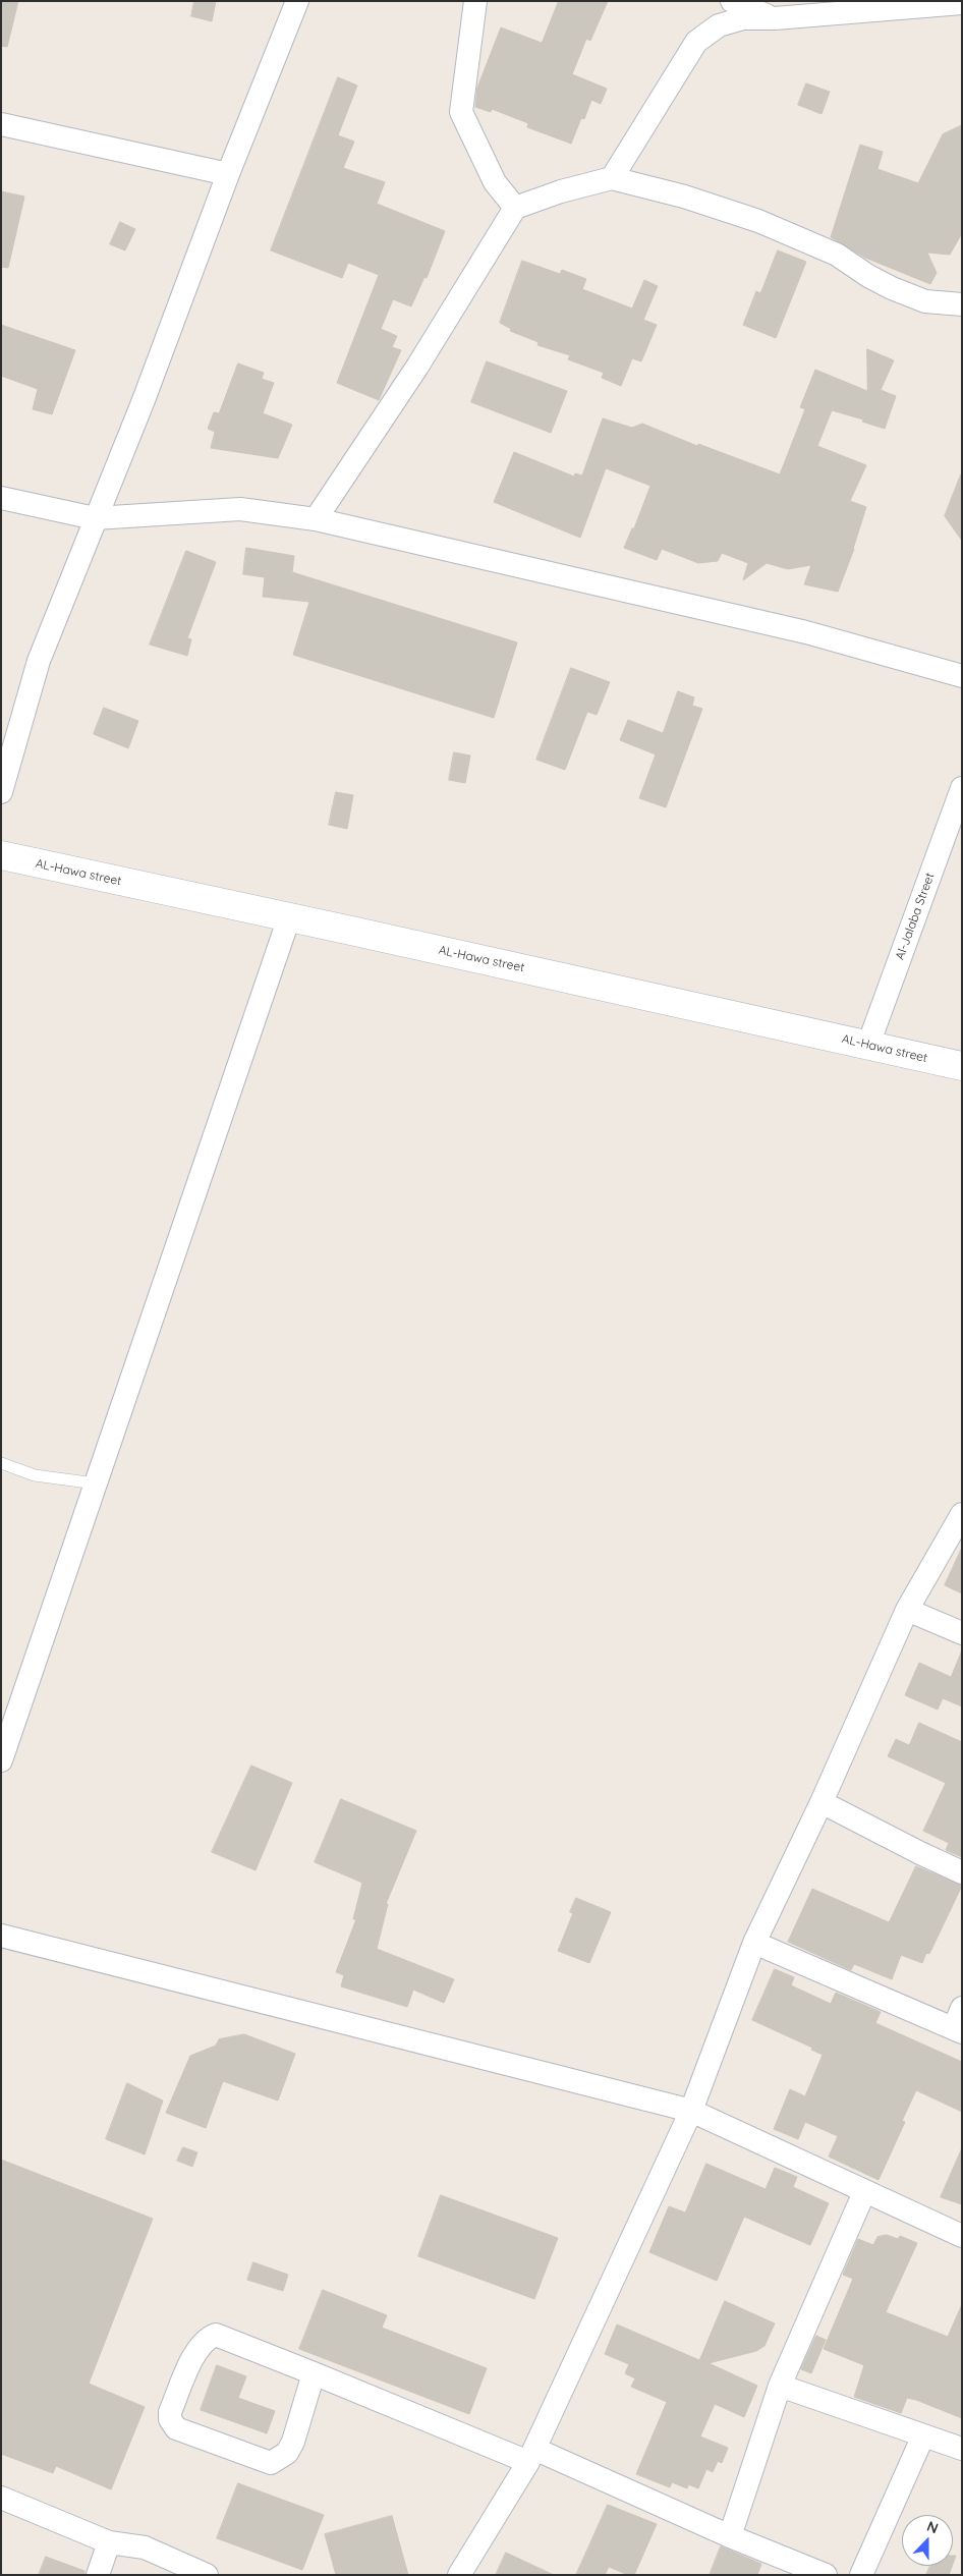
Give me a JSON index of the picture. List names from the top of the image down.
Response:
{
  "streets": {
    "street": ["AL-Hawa street", "Al-Jalaba Street"]
  },
  "crossings": [
    ["AL-Hawa street", "Al-Jalaba Street"]
  ],
  "north": "top"
}
